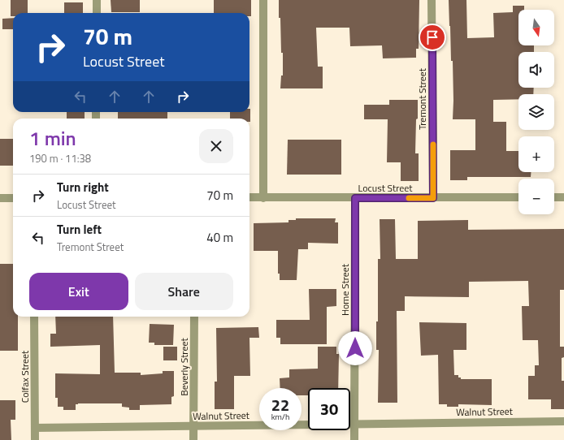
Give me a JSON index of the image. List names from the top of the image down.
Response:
{
  "streets": {
    "street": [
      "Tremont Street",
      "Locust Street",
      "Home Street",
      "Beverly Street",
      "Colfax Street",
      "Walnut Street"
    ]
  },
  "crossings": [
    ["Tremont Street", "Locust Street"],
    ["Locust Street", "Home Street"],
    ["Home Street", "Walnut Street"],
    ["Beverly Street", "Walnut Street"],
    ["Colfax Street", "Walnut Street"]
  ],
  "north": "bottom",
  "page": {
    "map_buttons": ["+", "−"],
    "turn": ["70 m", "Locust Street"],
    "heading": ["1 min", "190 m · 11:38"],
    "list": [
      {
        "name": "Turn right",
        "note": "Locust Street",
        "value": "70 m"
      },
      {
        "name": "Turn left",
        "note": "Tremont Street",
        "value": "40 m"
      }
    ],
    "buttons": ["Exit", "Share"],
    "speed": "22 km/h",
    "limit": "30"
  }
}
